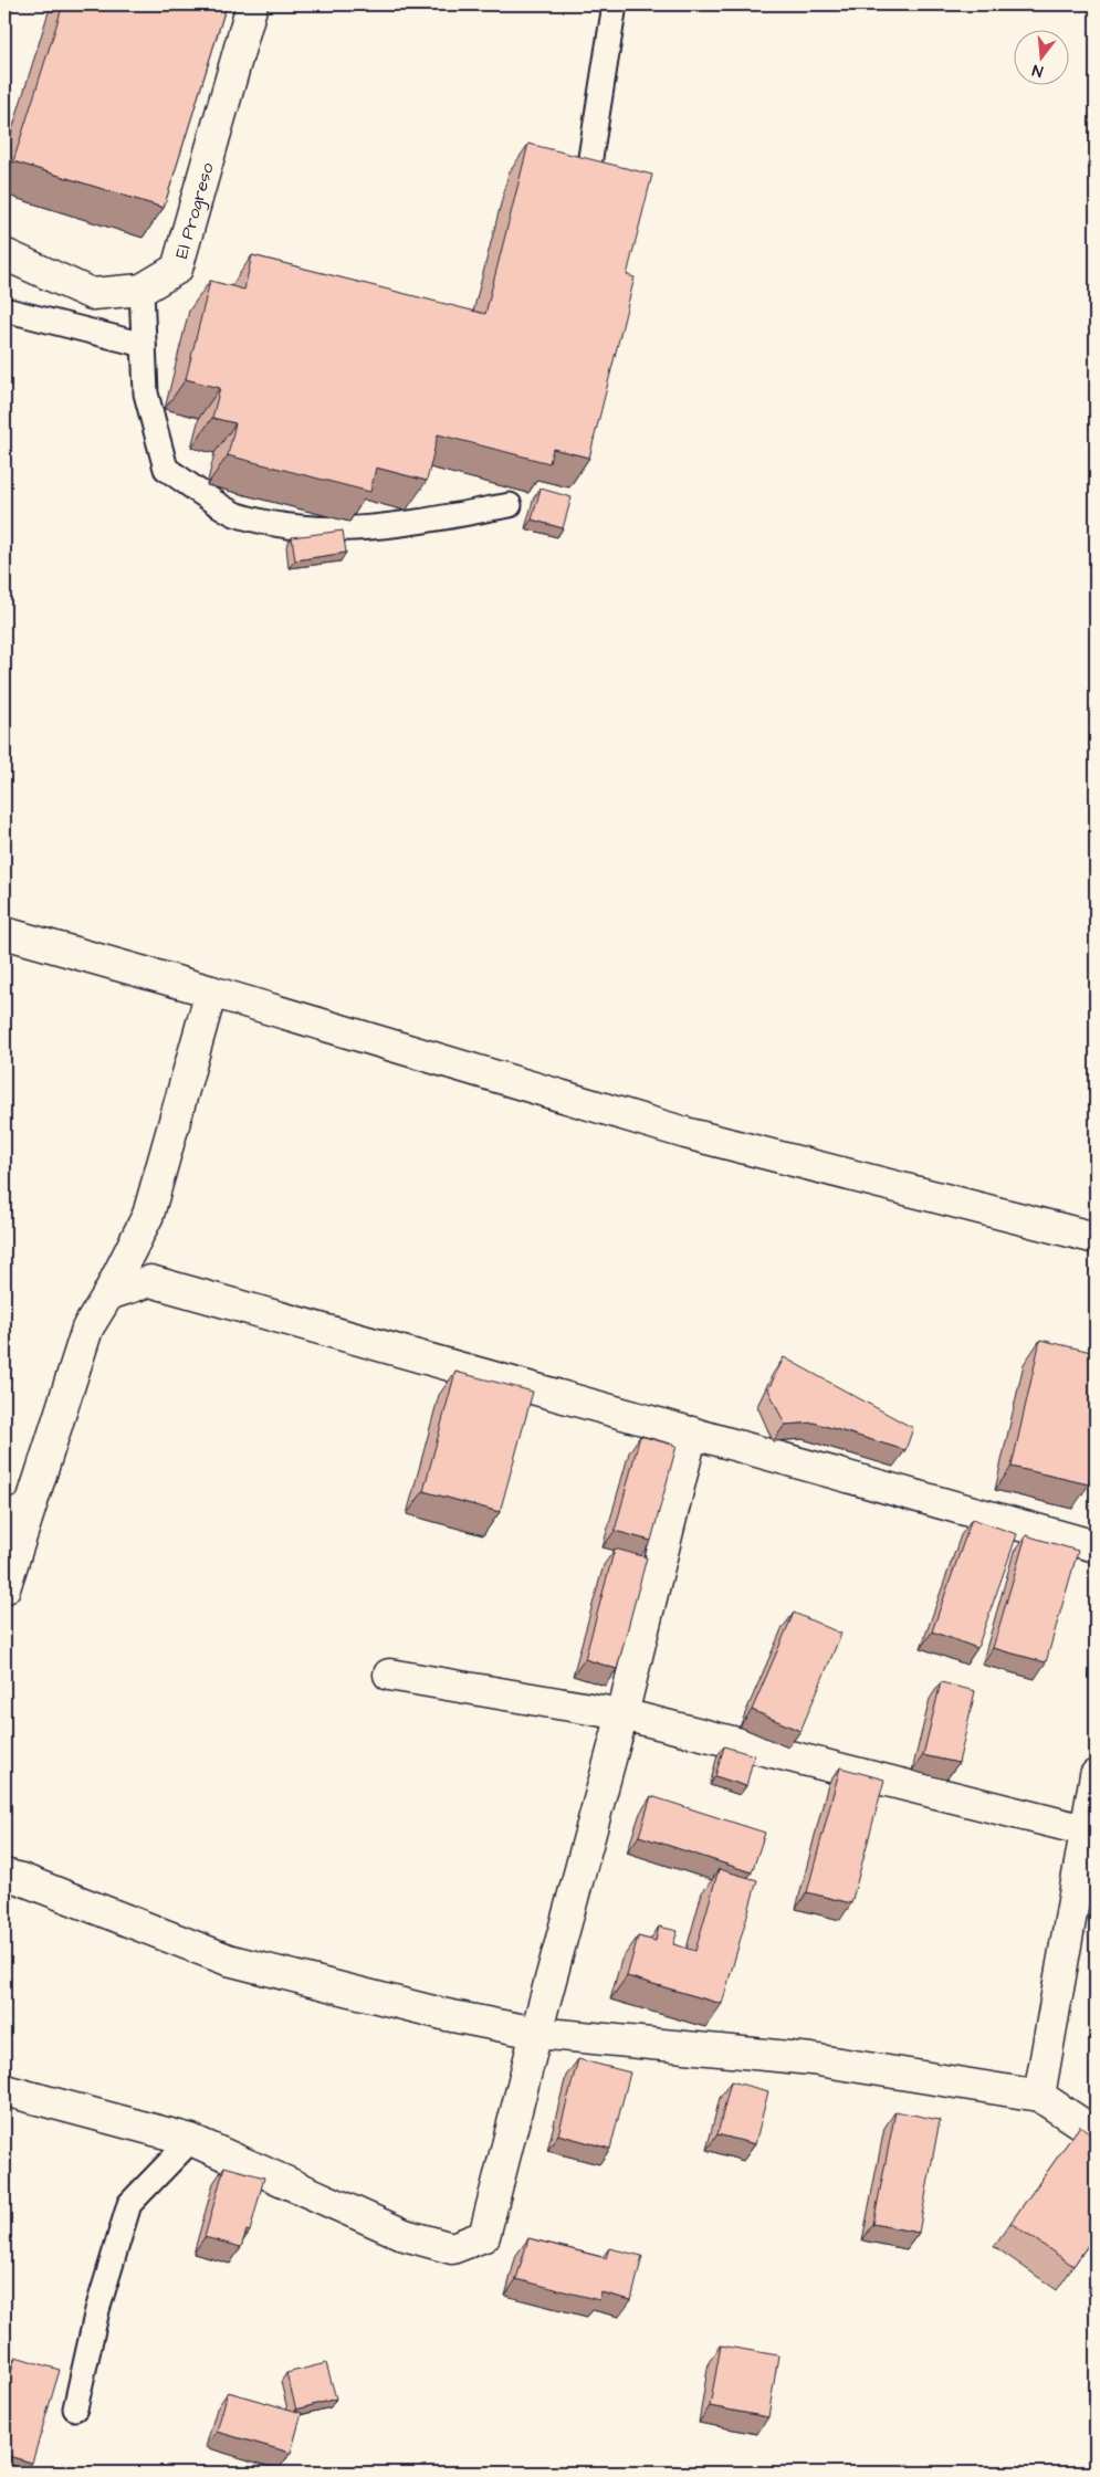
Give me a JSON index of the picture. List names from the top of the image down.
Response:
{
  "streets": {
    "street": ["El Progreso"]
  },
  "north": "bottom"
}
